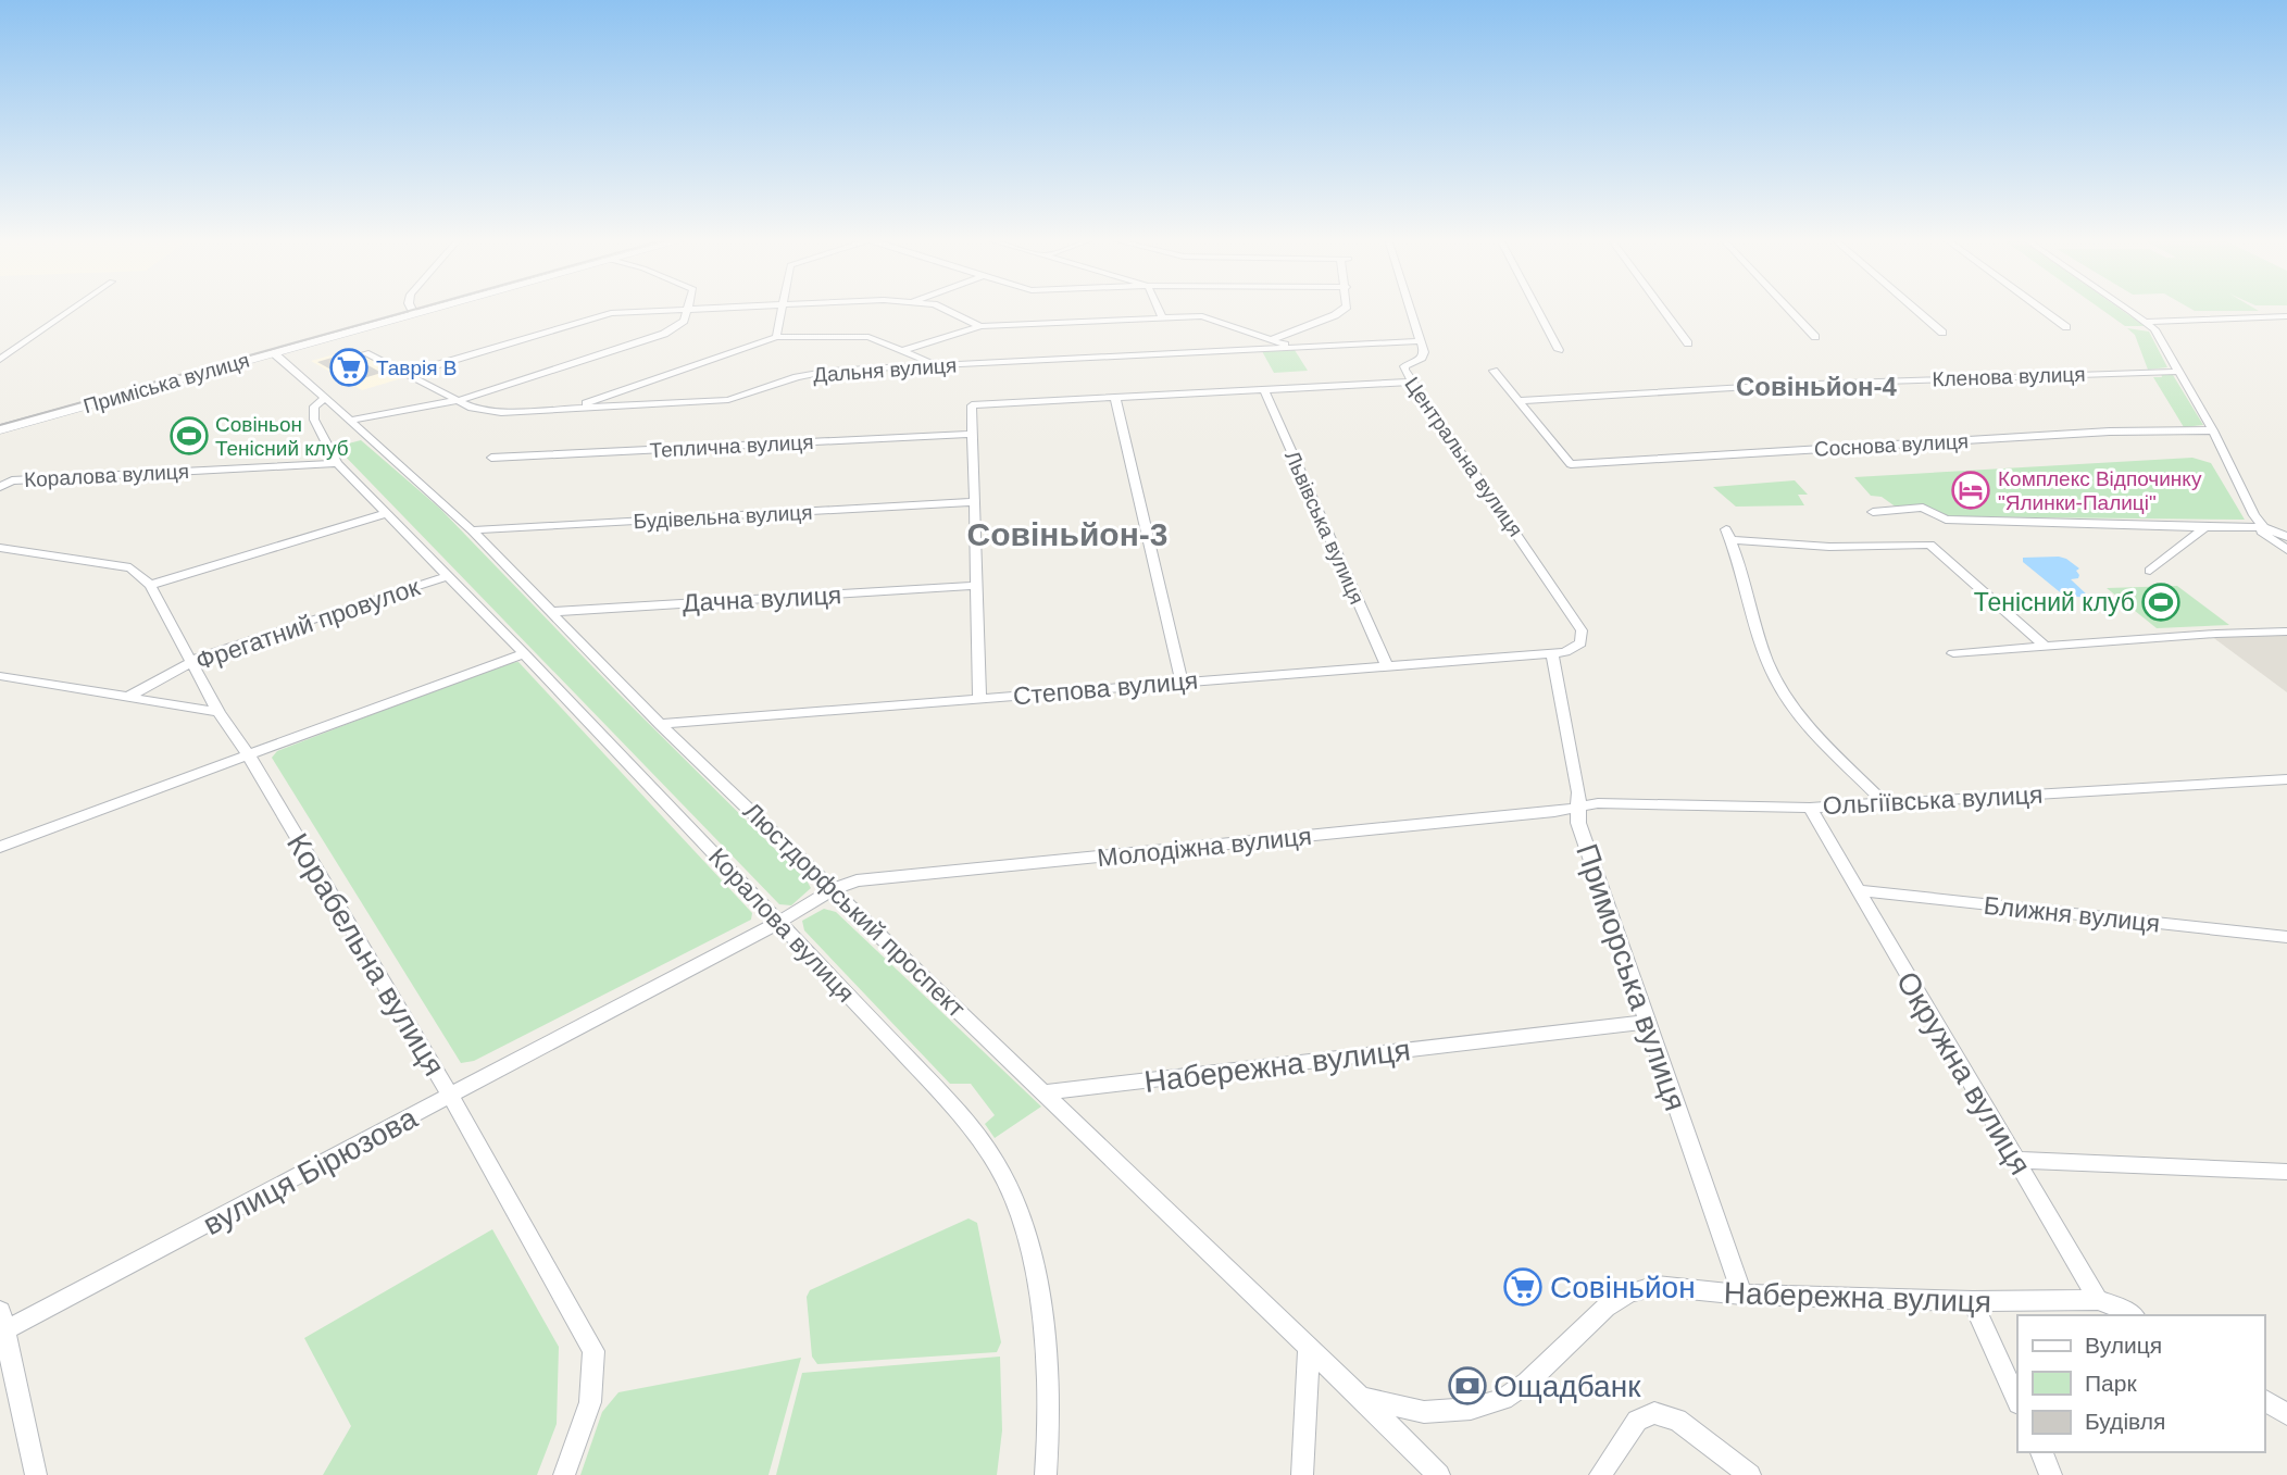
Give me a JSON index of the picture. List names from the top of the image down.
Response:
{
  "streets": {
    "street": [
      "Дальня вулиця",
      "Кленова вулиця",
      "Приміська вулиця",
      "Соснова вулиця",
      "Теплична вулиця",
      "Центральна вулиця",
      "Коралова вулиця",
      "Будівельна вулиця",
      "Львівська вулиця",
      "Дачна вулиця",
      "Фрегатний провулок",
      "Степова вулиця",
      "Ольгіївська вулиця",
      "Молодіжна вулиця",
      "Люстдорфський проспект",
      "Ближня вулиця",
      "Корабельна вулиця",
      "Приморська вулиця",
      "Набережна вулиця",
      "Окружна вулиця",
      "вулиця Бірюзова"
    ]
  },
  "crossings": [
    ["Дальня вулиця", "Центральна вулиця"],
    ["Кленова вулиця", "Соснова вулиця"],
    ["Приміська вулиця", "Люстдорфський проспект"],
    ["Центральна вулиця", "Степова вулиця"],
    ["Центральна вулиця", "Приморська вулиця"],
    ["Коралова вулиця", "Фрегатний провулок"],
    ["Коралова вулиця", "Молодіжна вулиця"],
    ["Коралова вулиця", "Люстдорфський проспект"],
    ["Коралова вулиця", "вулиця Бірюзова"],
    ["Будівельна вулиця", "Люстдорфський проспект"],
    ["Львівська вулиця", "Степова вулиця"],
    ["Дачна вулиця", "Люстдорфський проспект"],
    ["Фрегатний провулок", "Корабельна вулиця"],
    ["Степова вулиця", "Люстдорфський проспект"],
    ["Степова вулиця", "Приморська вулиця"],
    ["Ольгіївська вулиця", "Молодіжна вулиця"],
    ["Ольгіївська вулиця", "Приморська вулиця"],
    ["Ольгіївська вулиця", "Окружна вулиця"],
    ["Молодіжна вулиця", "Люстдорфський проспект"],
    ["Молодіжна вулиця", "Приморська вулиця"],
    ["Молодіжна вулиця", "вулиця Бірюзова"],
    ["Люстдорфський проспект", "Набережна вулиця"],
    ["Ближня вулиця", "Окружна вулиця"],
    ["Корабельна вулиця", "вулиця Бірюзова"],
    ["Приморська вулиця", "Набережна вулиця"],
    ["Набережна вулиця", "Окружна вулиця"]
  ],
  "districts": ["Совіньйон-4", "Совіньйон-3"],
  "places": {
    "supermarket": ["Таврія В", "Совіньйон"],
    "sports": ["Совіньон Тенісний клуб", "Тенісний клуб"],
    "hotel": ["Комплекс Відпочинку \"Ялинки-Палиці\""],
    "bank": ["Ощадбанк"]
  },
  "legend": ["Вулиця", "Парк", "Будівля"]
}
